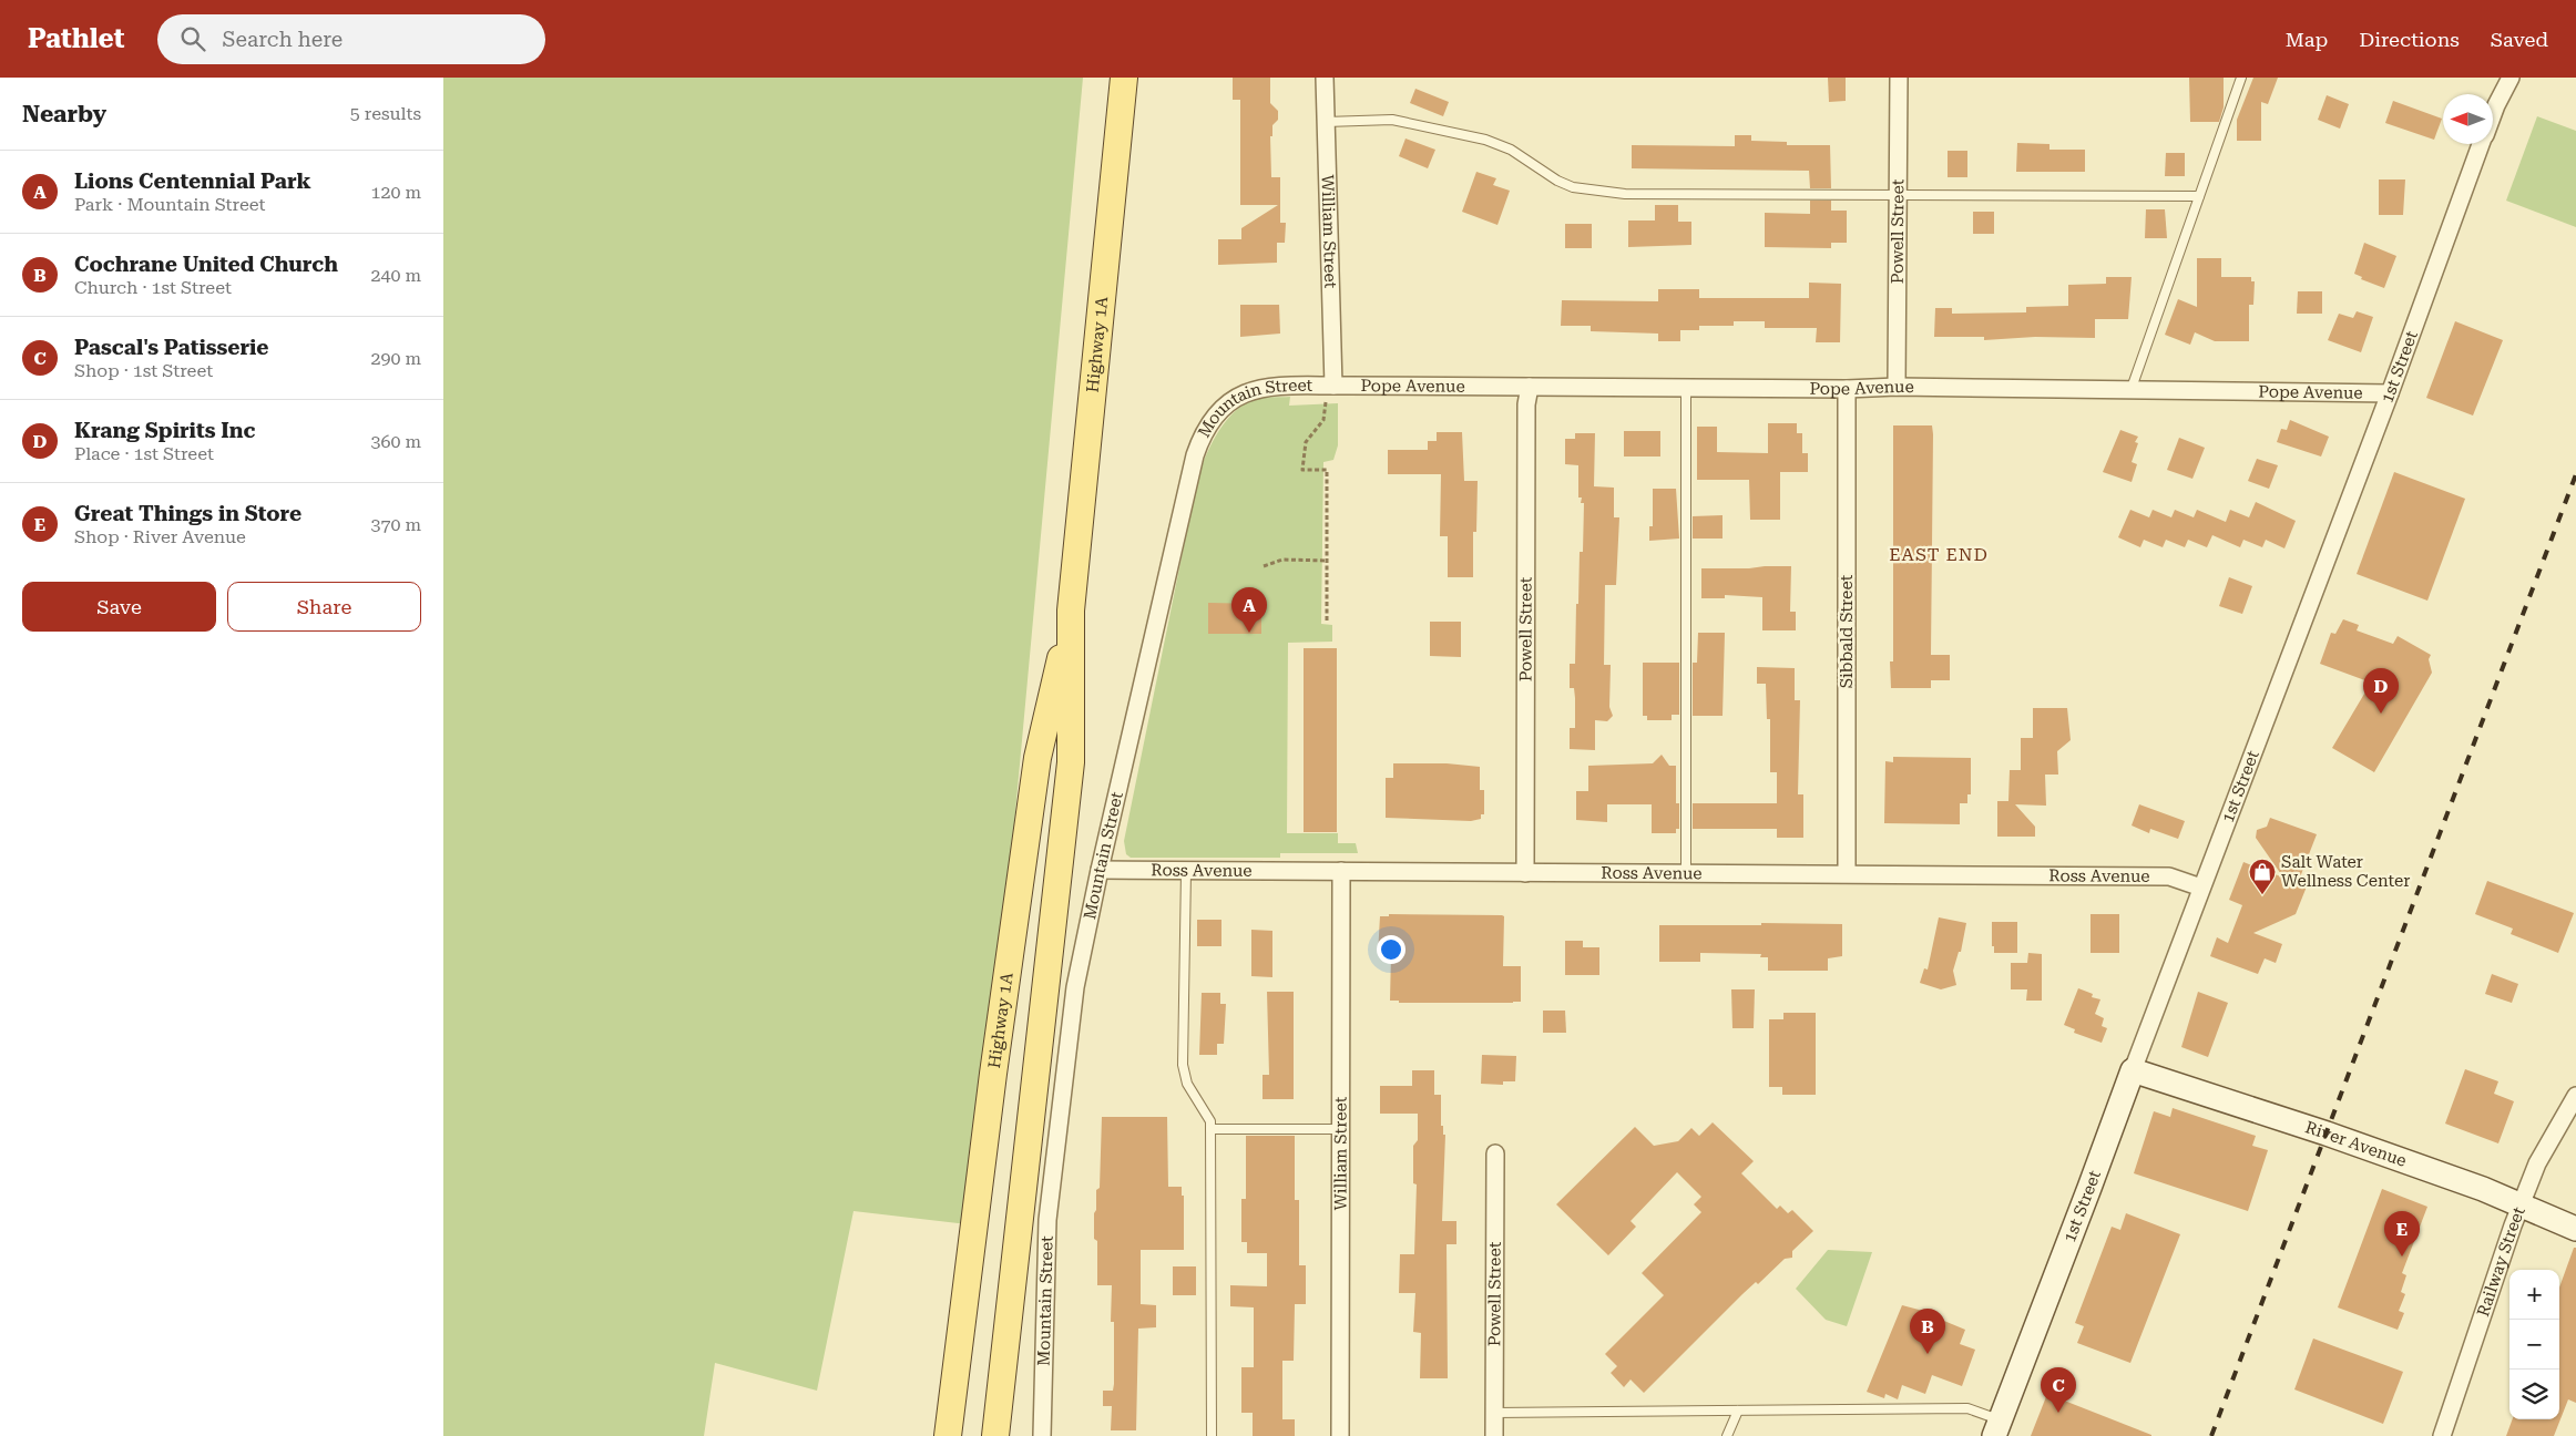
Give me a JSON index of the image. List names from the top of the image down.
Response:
{
  "streets": {
    "main road": ["Highway 1A"],
    "street": [
      "William Street",
      "Powell Street",
      "1st Street",
      "Pope Avenue",
      "Mountain Street",
      "Sibbald Street",
      "Ross Avenue",
      "River Avenue",
      "Railway Street"
    ]
  },
  "crossings": [
    ["William Street", "Pope Avenue"],
    ["William Street", "Mountain Street"],
    ["William Street", "Ross Avenue"],
    ["Powell Street", "Pope Avenue"],
    ["Powell Street", "Ross Avenue"],
    ["1st Street", "Pope Avenue"],
    ["1st Street", "Ross Avenue"],
    ["1st Street", "River Avenue"],
    ["Pope Avenue", "Mountain Street"],
    ["Pope Avenue", "Sibbald Street"],
    ["Mountain Street", "Ross Avenue"],
    ["Sibbald Street", "Ross Avenue"],
    ["River Avenue", "Railway Street"]
  ],
  "districts": ["EAST END"],
  "places": {
    "shop": ["Salt Water Wellness Center"]
  },
  "north": "left",
  "page": {
    "header": "Pathlet",
    "search": "Search here",
    "nav": ["Map", "Directions", "Saved"],
    "heading": ["Nearby", "5 results"],
    "list": [
      {
        "mark": "A",
        "name": "Lions Centennial Park",
        "note": "Park · Mountain Street",
        "value": "120 m"
      },
      {
        "mark": "B",
        "name": "Cochrane United Church",
        "note": "Church · 1st Street",
        "value": "240 m"
      },
      {
        "mark": "C",
        "name": "Pascal's Patisserie",
        "note": "Shop · 1st Street",
        "value": "290 m"
      },
      {
        "mark": "D",
        "name": "Krang Spirits Inc",
        "note": "Place · 1st Street",
        "value": "360 m"
      },
      {
        "mark": "E",
        "name": "Great Things in Store",
        "note": "Shop · River Avenue",
        "value": "370 m"
      }
    ],
    "buttons": ["Save", "Share"],
    "pins": [
      "A",
      "D",
      "E",
      "B",
      "C"
    ],
    "map_buttons": ["+", "−"]
  }
}
